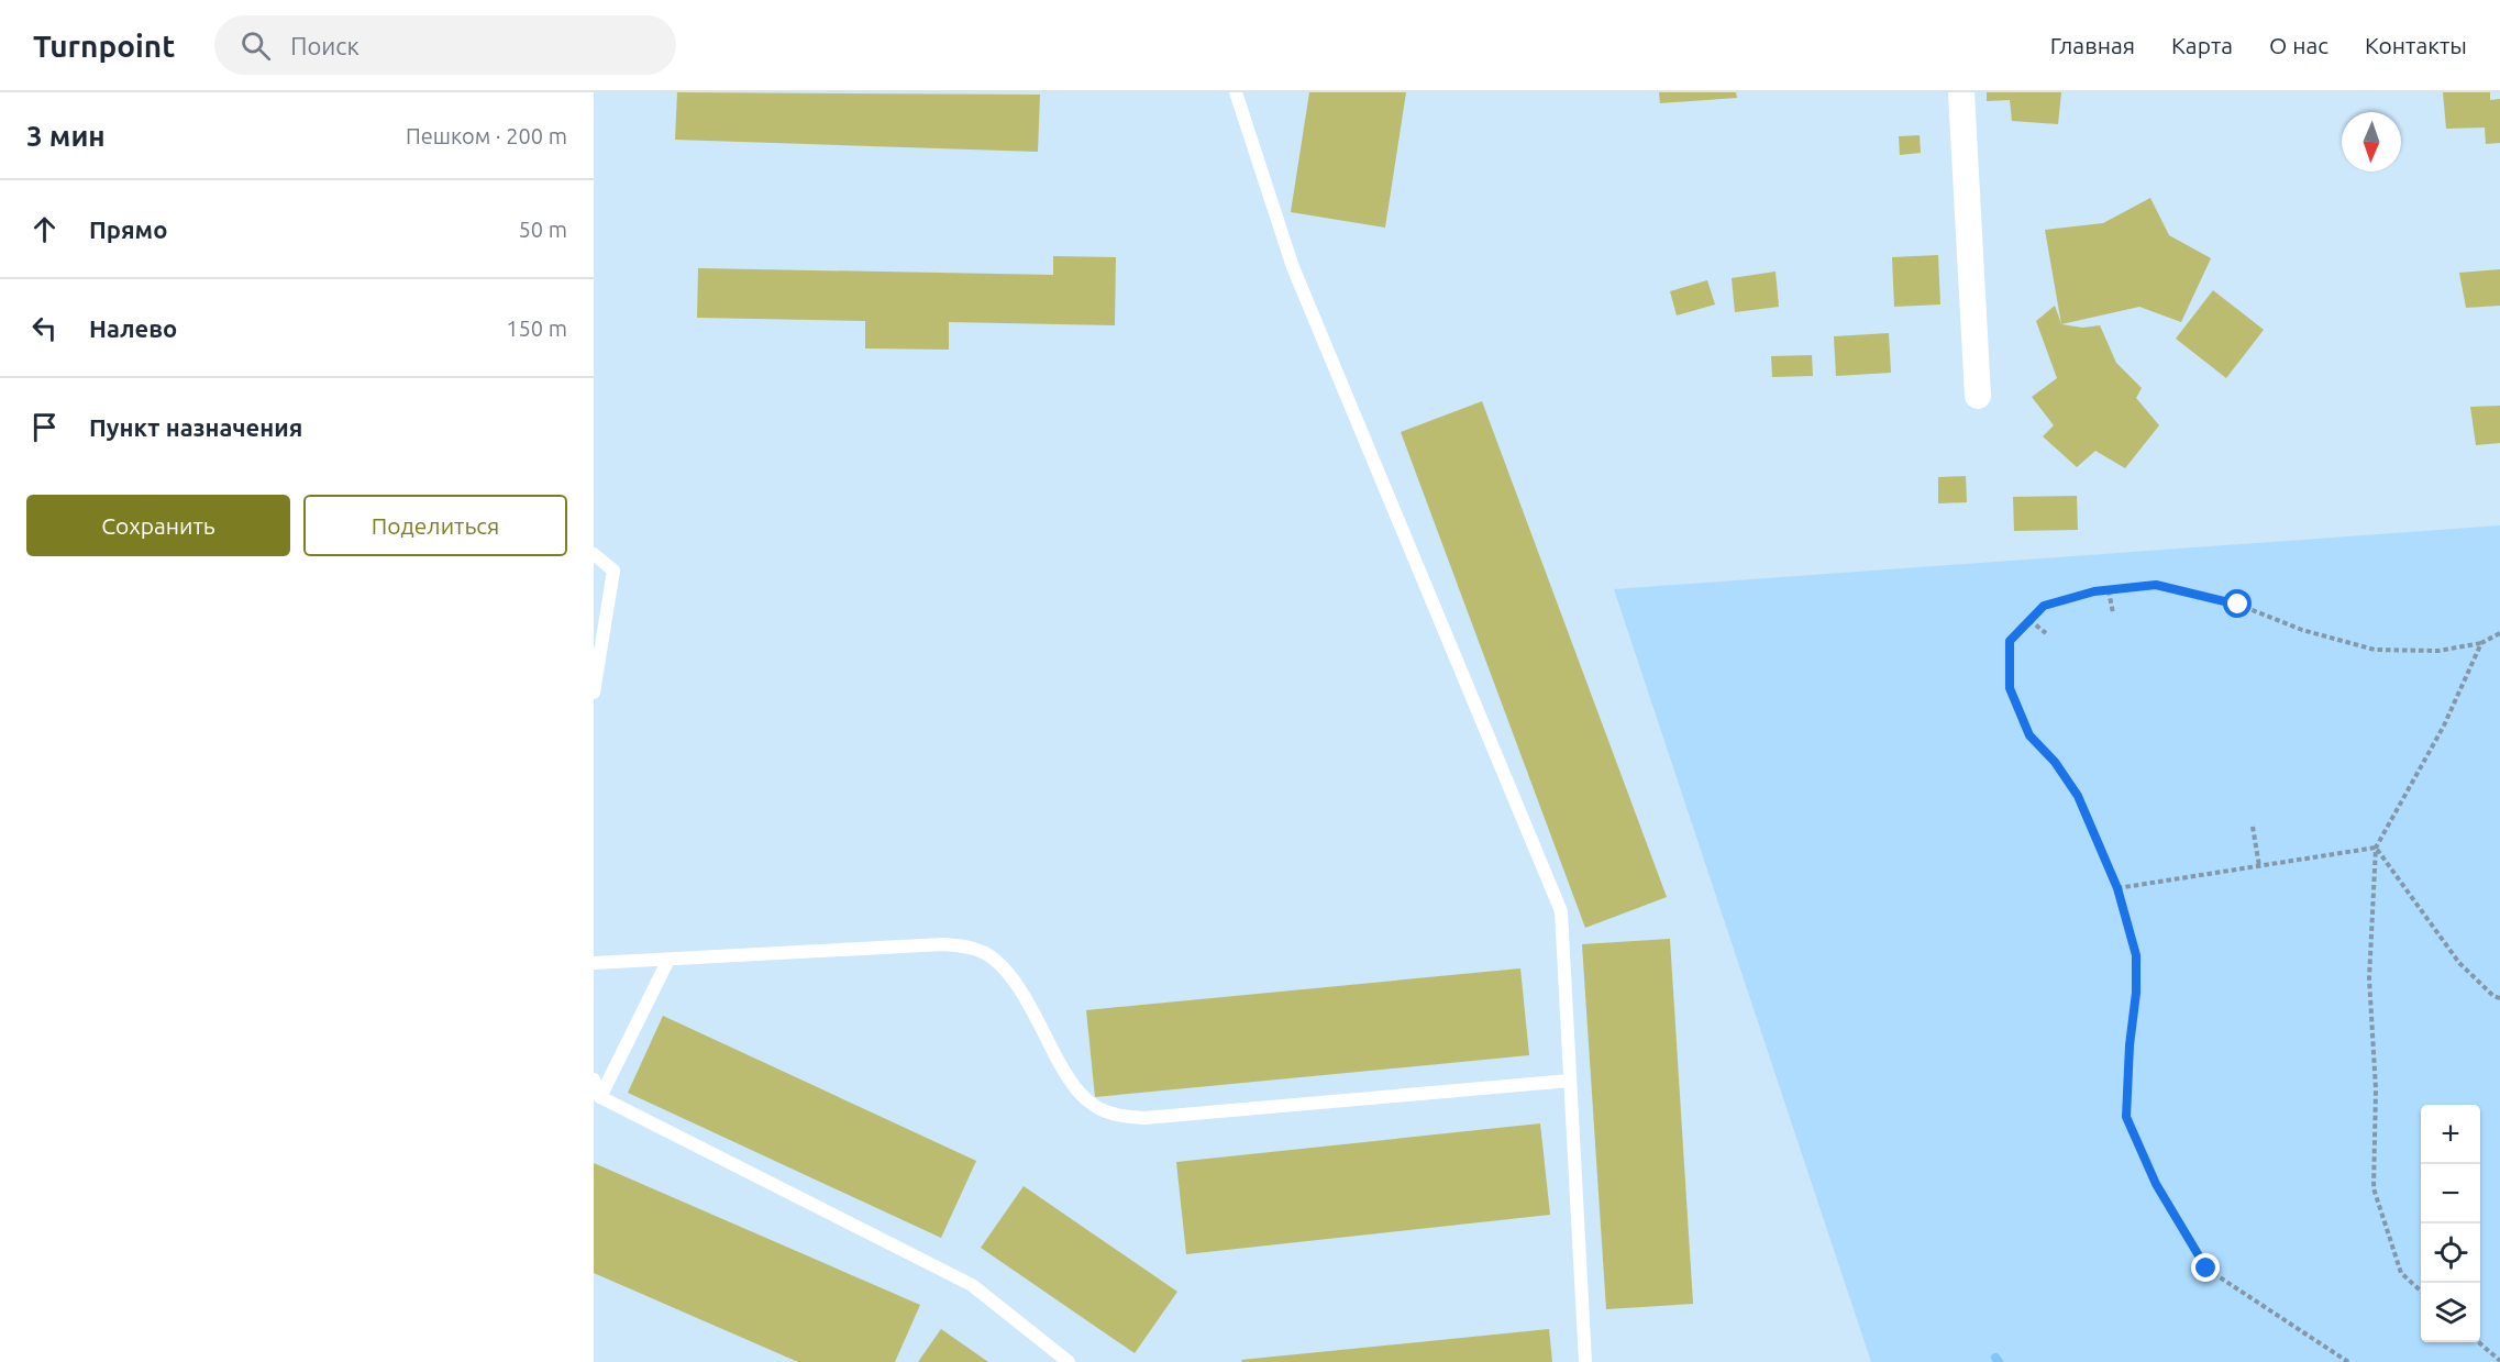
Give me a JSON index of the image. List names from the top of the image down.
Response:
{
  "north": "bottom",
  "page": {
    "header": "Turnpoint",
    "search": "Поиск",
    "nav": [
      "Главная",
      "Карта",
      "О нас",
      "Контакты"
    ],
    "heading": ["3 мин", "Пешком · 200 m"],
    "list": [
      ["Прямо", "50 m"],
      ["Налево", "150 m"],
      "Пункт назначения"
    ],
    "buttons": ["Сохранить", "Поделиться"],
    "map_buttons": ["+", "−"]
  }
}
